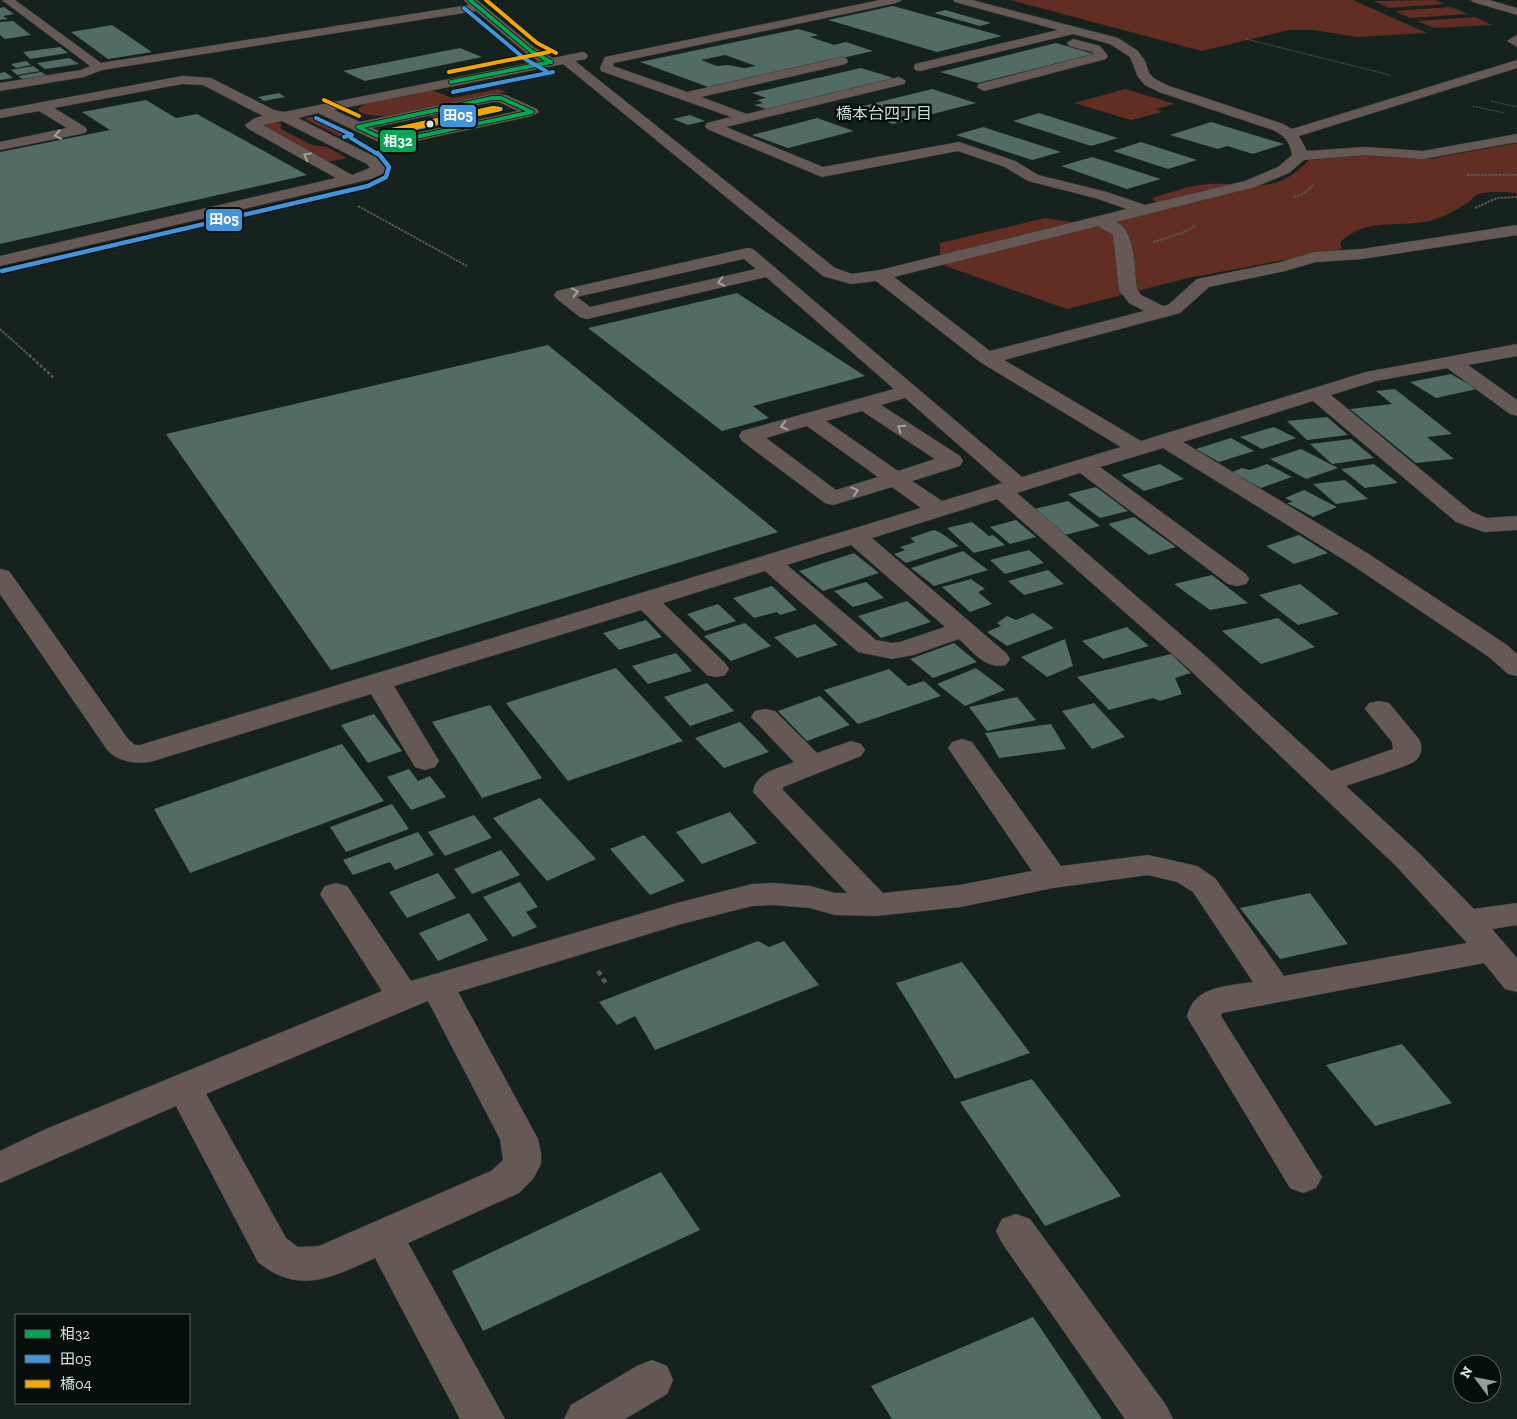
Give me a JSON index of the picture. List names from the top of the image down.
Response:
{
  "districts": ["橋本台四丁目"],
  "lines": ["transit line 相32", "transit line 橋04", "transit line 田05"],
  "legend": ["相32", "田05", "橋04"],
  "north": "top left"
}
